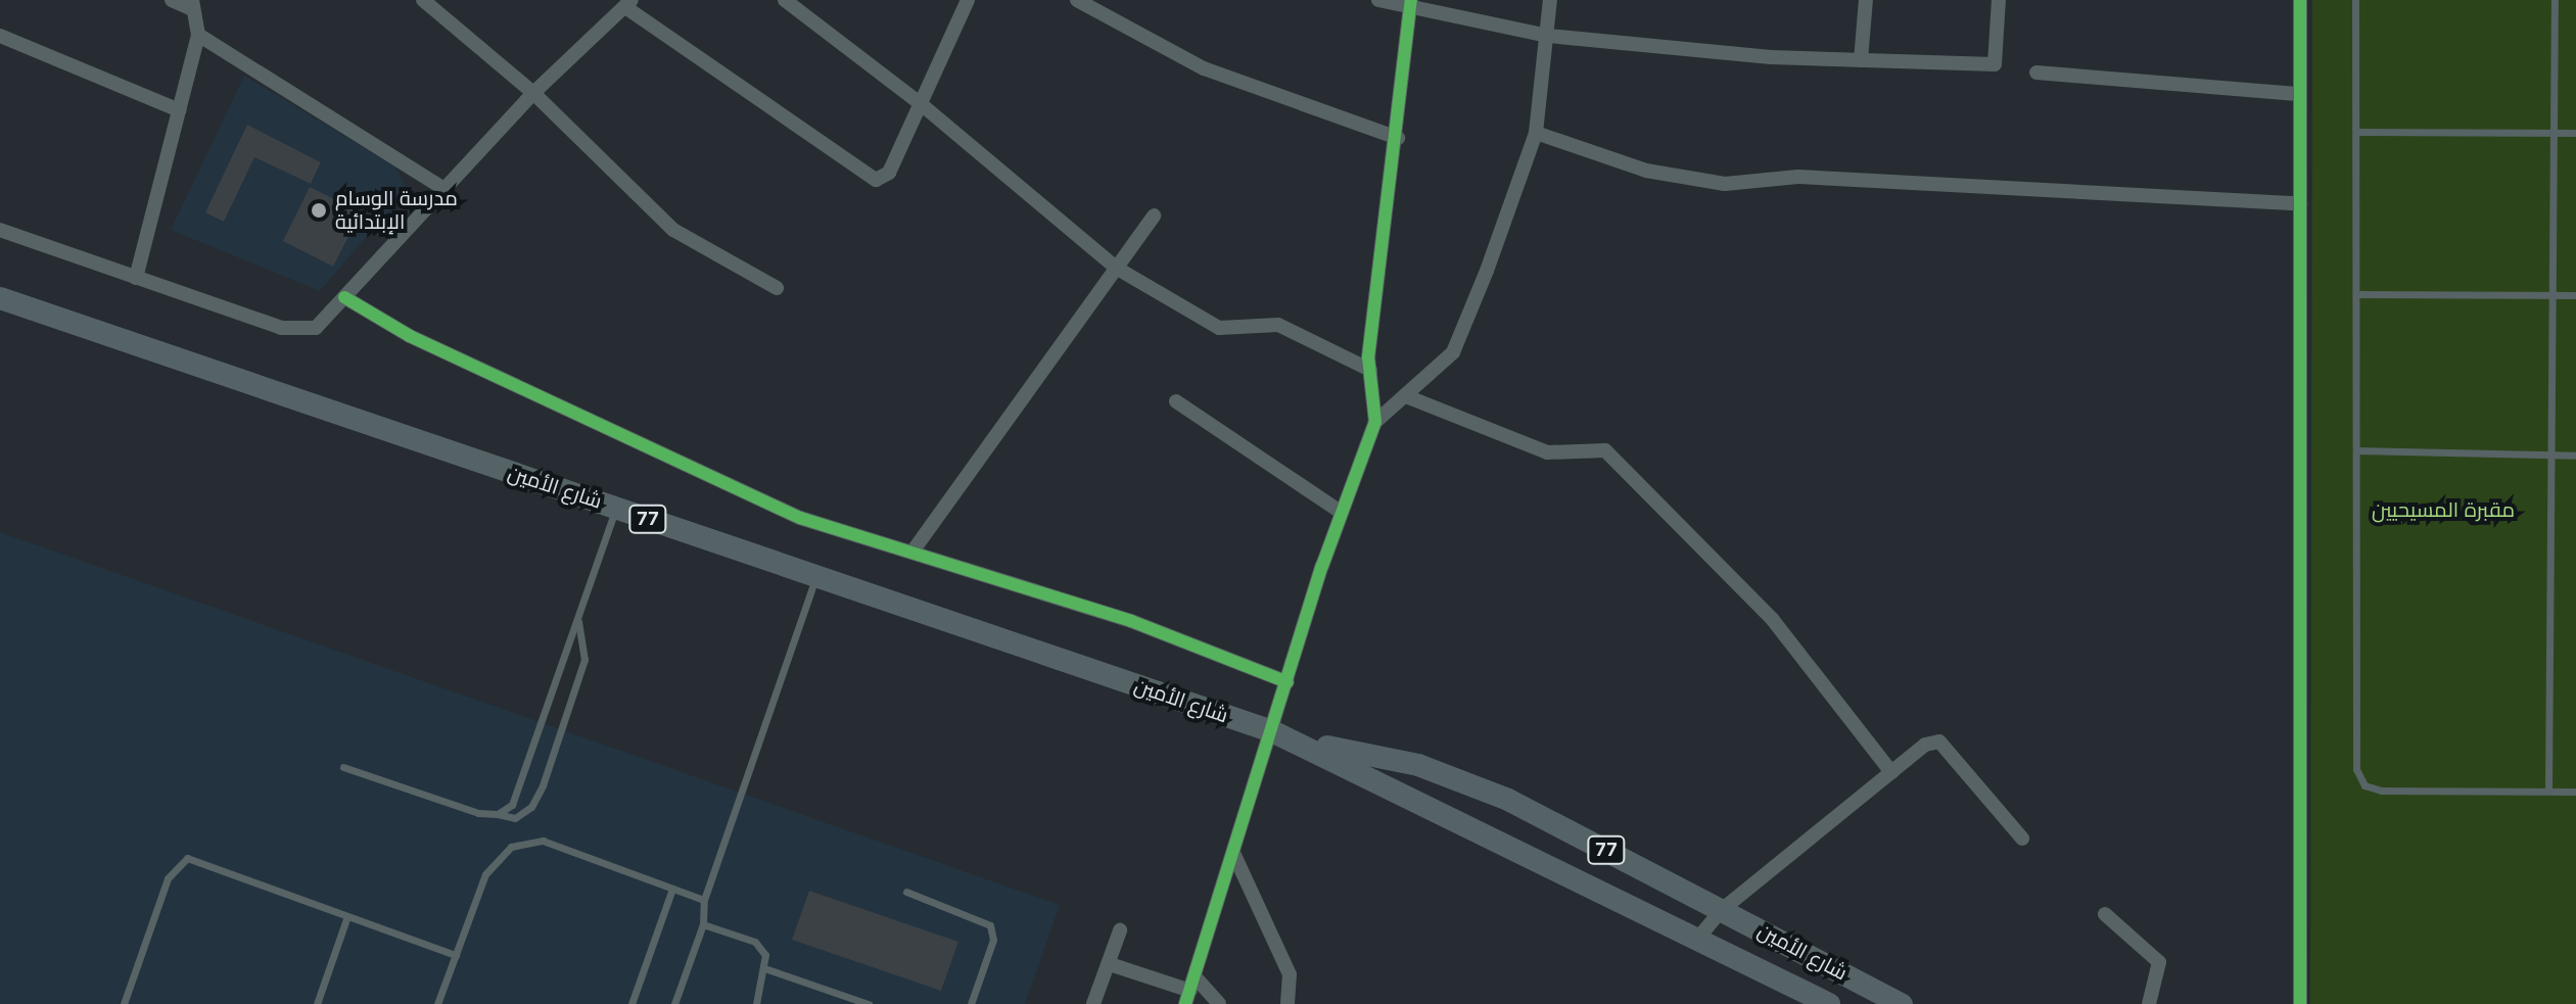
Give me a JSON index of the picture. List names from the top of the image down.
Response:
{
  "streets": {
    "main road": ["شارع الأمين", "77"]
  },
  "parks": ["مقبرة المسيحيين"],
  "places": ["مدرسة الوسام الإبتدائية"]
}
